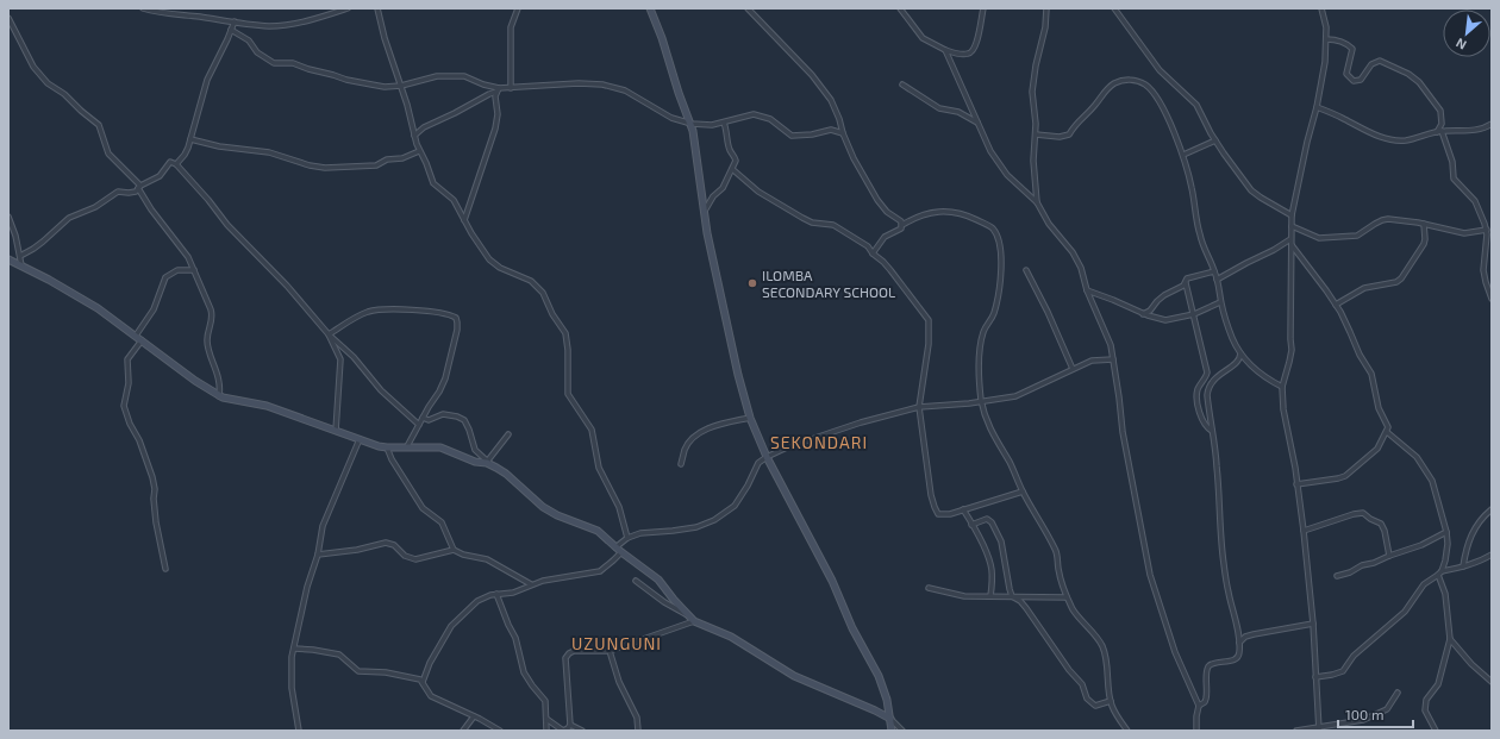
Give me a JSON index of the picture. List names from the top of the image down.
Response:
{
  "districts": ["SEKONDARI", "UZUNGUNI"],
  "places": ["ILOMBA SECONDARY SCHOOL"],
  "scale_bar": "100 m",
  "north": "bottom left"
}
